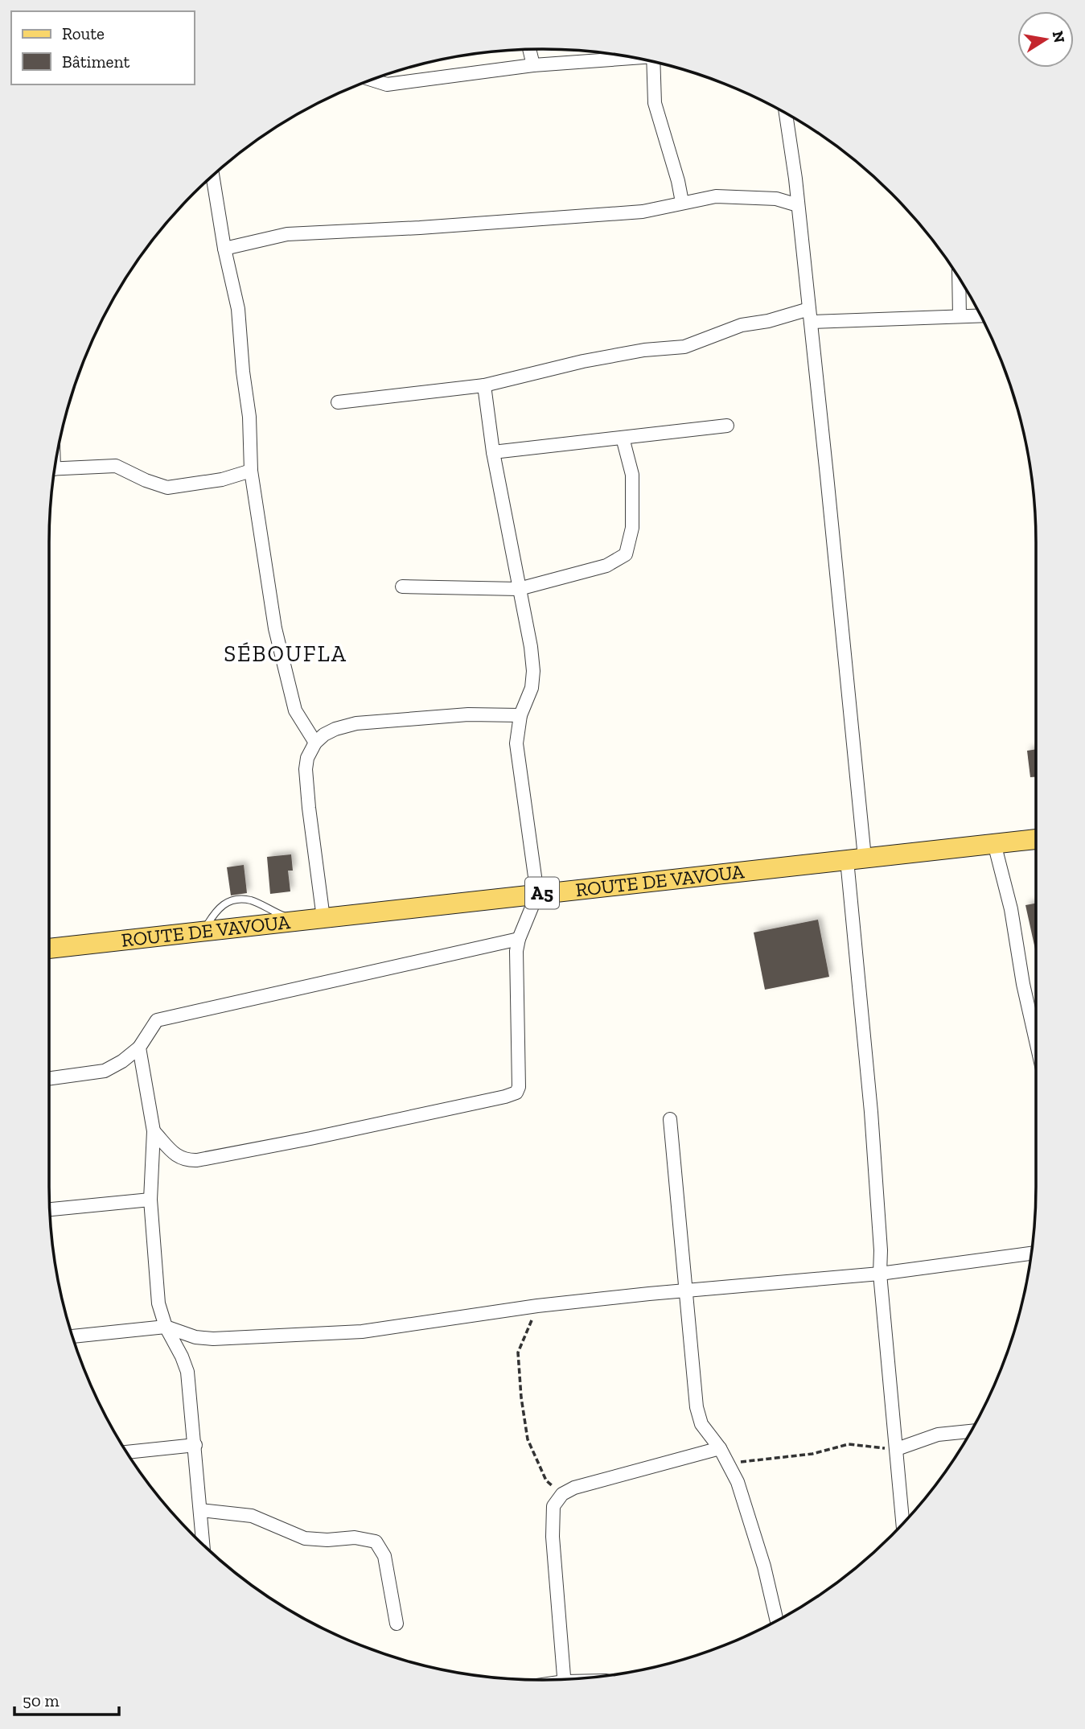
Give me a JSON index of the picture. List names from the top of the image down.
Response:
{
  "streets": {
    "main road": ["ROUTE DE VAVOUA", "A5"]
  },
  "districts": ["SÉBOUFLA"],
  "legend": ["Route", "Bâtiment"],
  "scale_bar": "50 m",
  "north": "right"
}
